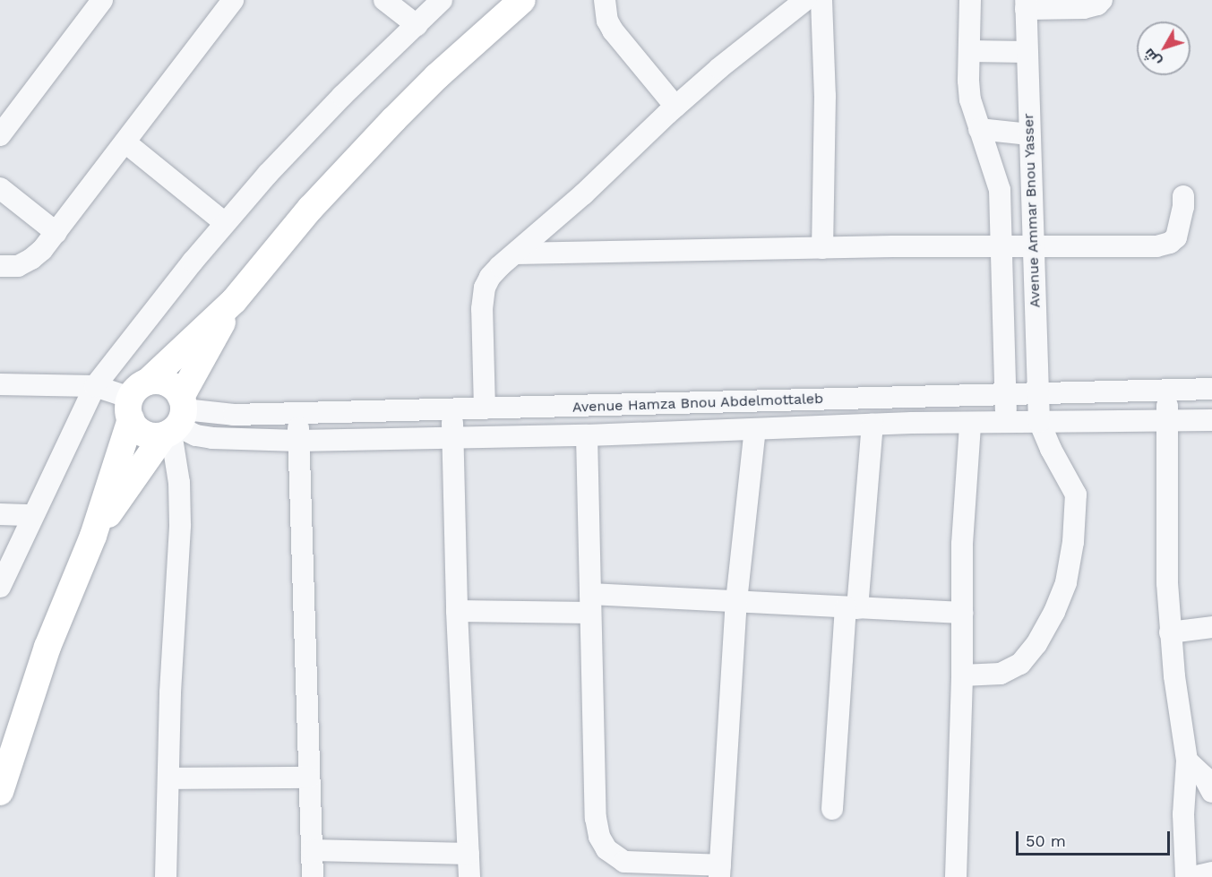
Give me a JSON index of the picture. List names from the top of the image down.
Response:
{
  "streets": {
    "street": ["Avenue Ammar Bnou Yasser", "Avenue Hamza Bnou Abdelmottaleb"]
  },
  "crossings": [
    ["Avenue Ammar Bnou Yasser", "Avenue Hamza Bnou Abdelmottaleb"]
  ],
  "scale_bar": "50 m",
  "north": "bottom left"
}
